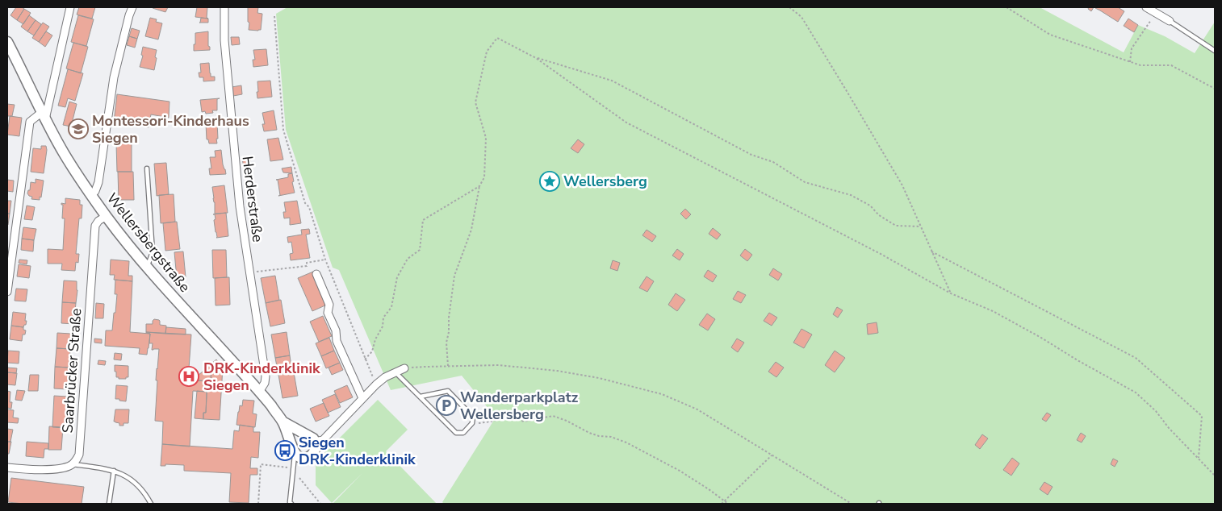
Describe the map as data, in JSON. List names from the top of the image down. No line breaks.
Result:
{"streets":{"street":["Herderstraße","Wellersbergstraße","Saarbrücker Straße"]},"crossings":[["Herderstraße","Wellersbergstraße"],["Wellersbergstraße","Saarbrücker Straße"]],"places":{"school or university":["Montessori-Kinderhaus Siegen"],"place":["Wellersberg"],"hospital":["DRK-Kinderklinik Siegen"],"parking":["Wanderparkplatz Wellersberg"],"bus stop":["Siegen DRK-Kinderklinik"]}}
